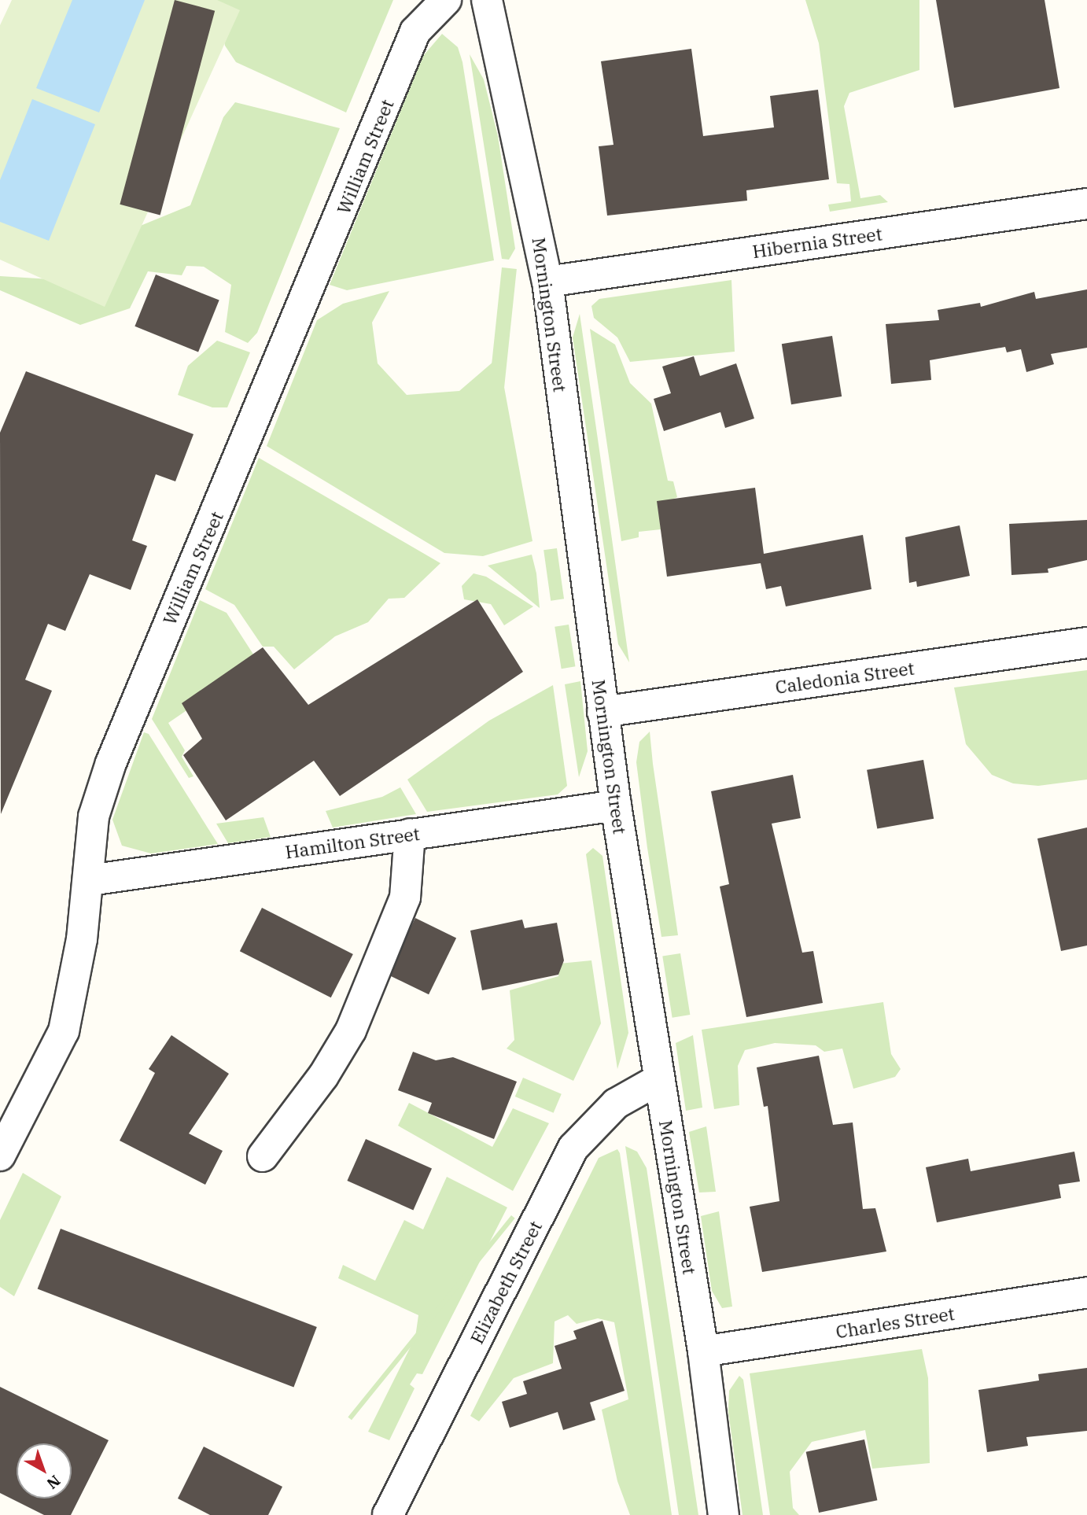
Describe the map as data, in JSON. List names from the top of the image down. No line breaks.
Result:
{"streets":{"street":["William Street","Hibernia Street","Mornington Street","Caledonia Street","Hamilton Street","Elizabeth Street","Charles Street"]},"crossings":[["William Street","Hamilton Street"],["Hibernia Street","Mornington Street"],["Mornington Street","Caledonia Street"],["Mornington Street","Hamilton Street"],["Mornington Street","Elizabeth Street"],["Mornington Street","Charles Street"]],"north":"bottom right"}
